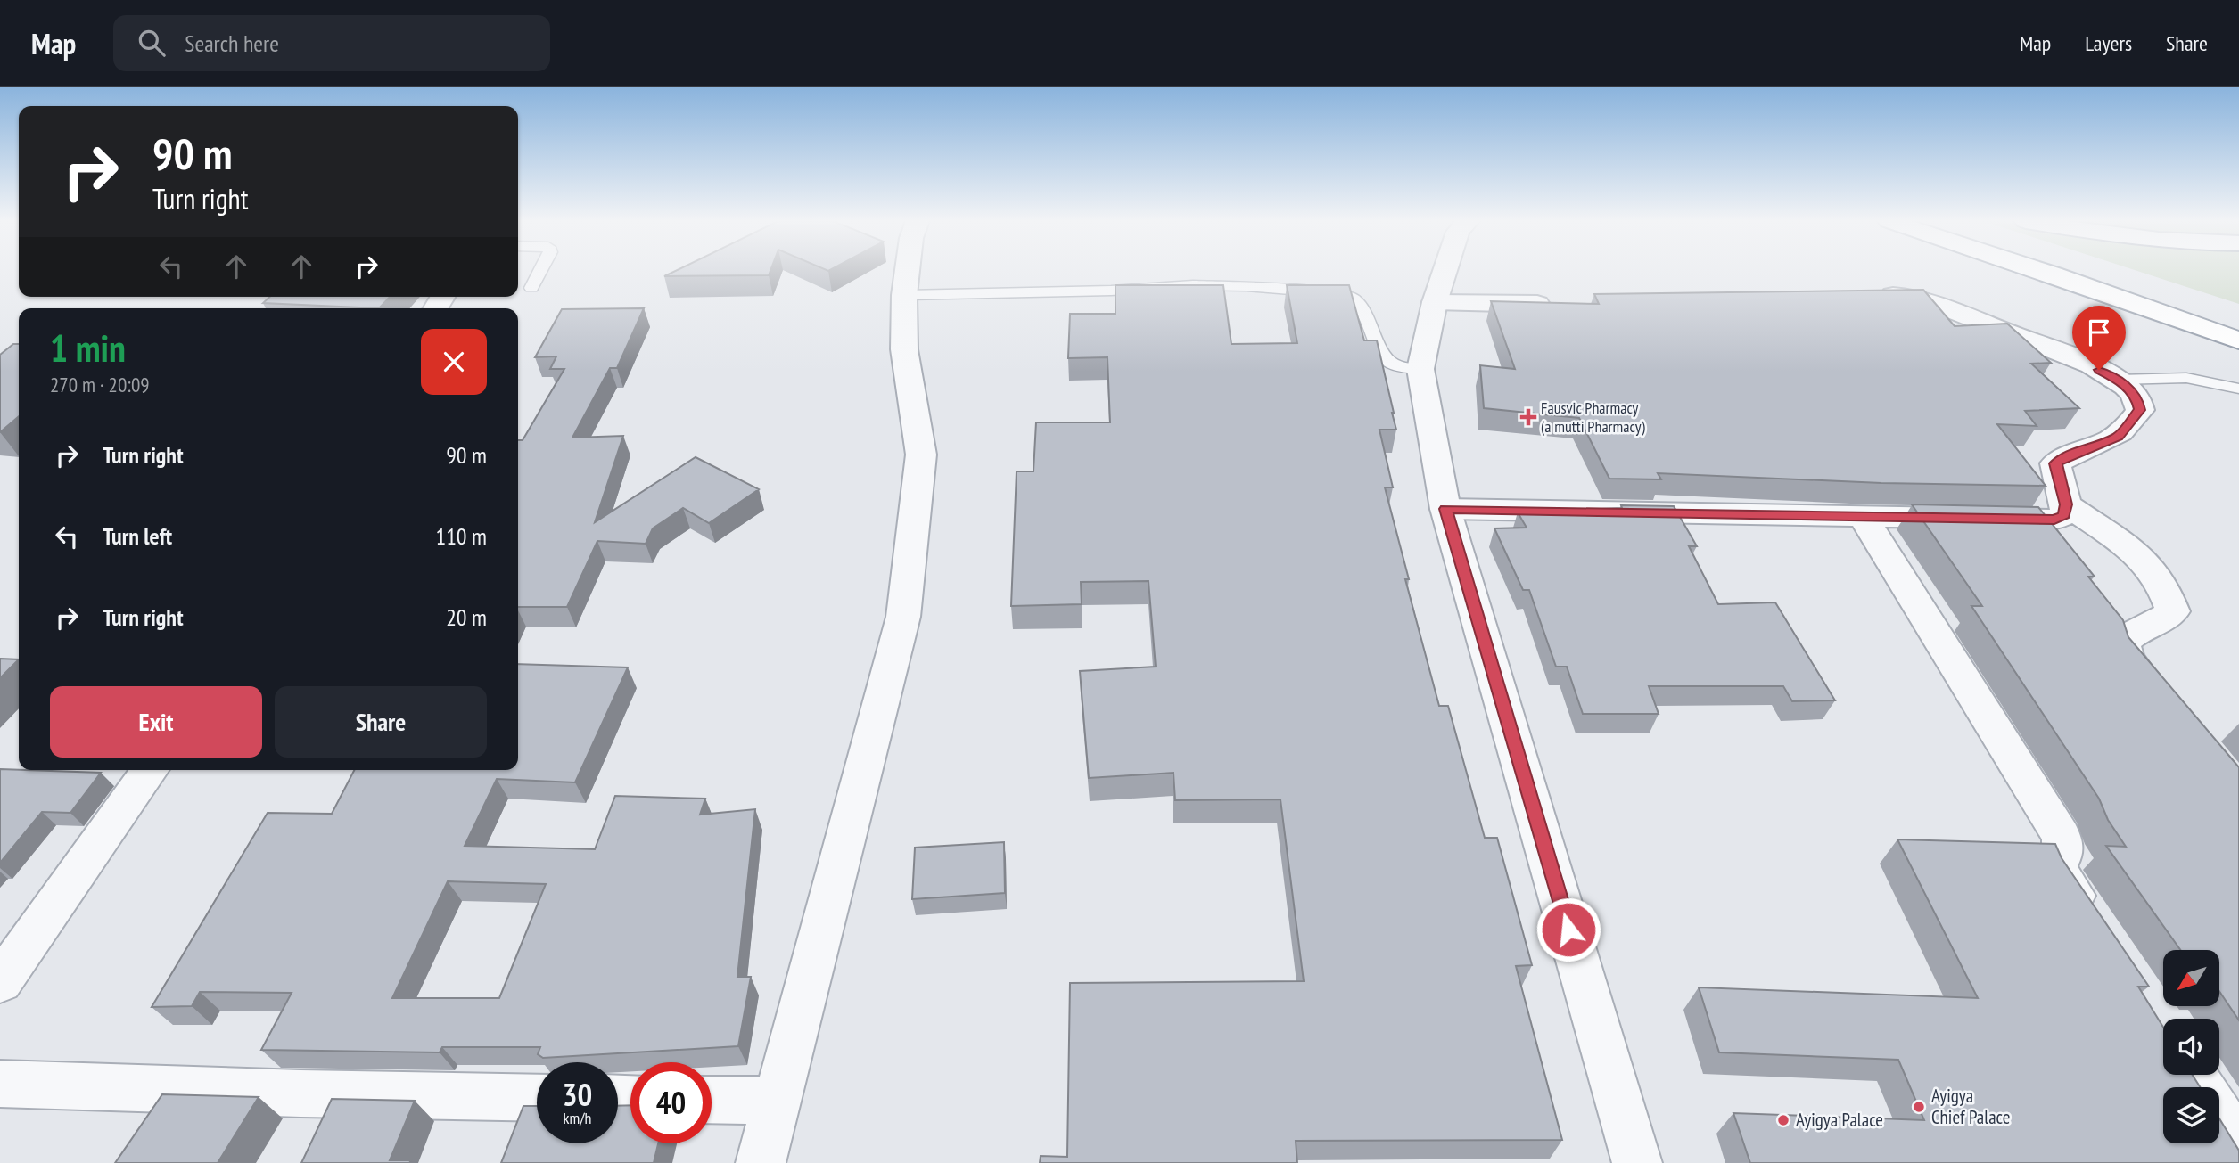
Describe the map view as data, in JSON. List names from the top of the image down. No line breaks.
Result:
{"places":{"health":["Fausvic Pharmacy (a mutti Pharmacy)"],"other":["Ayigya Chief Palace","Ayigya Palace"]},"north":"bottom left","page":{"header":"Map","search":"Search here","nav":["Map","Layers","Share"],"turn":["90 m","Turn right"],"heading":["1 min","270 m · 20:09"],"list":[{"name":"Turn right","value":"90 m"},{"name":"Turn left","value":"110 m"},{"name":"Turn right","value":"20 m"}],"buttons":["Exit","Share"],"speed":"30 km/h","limit":"40"}}
